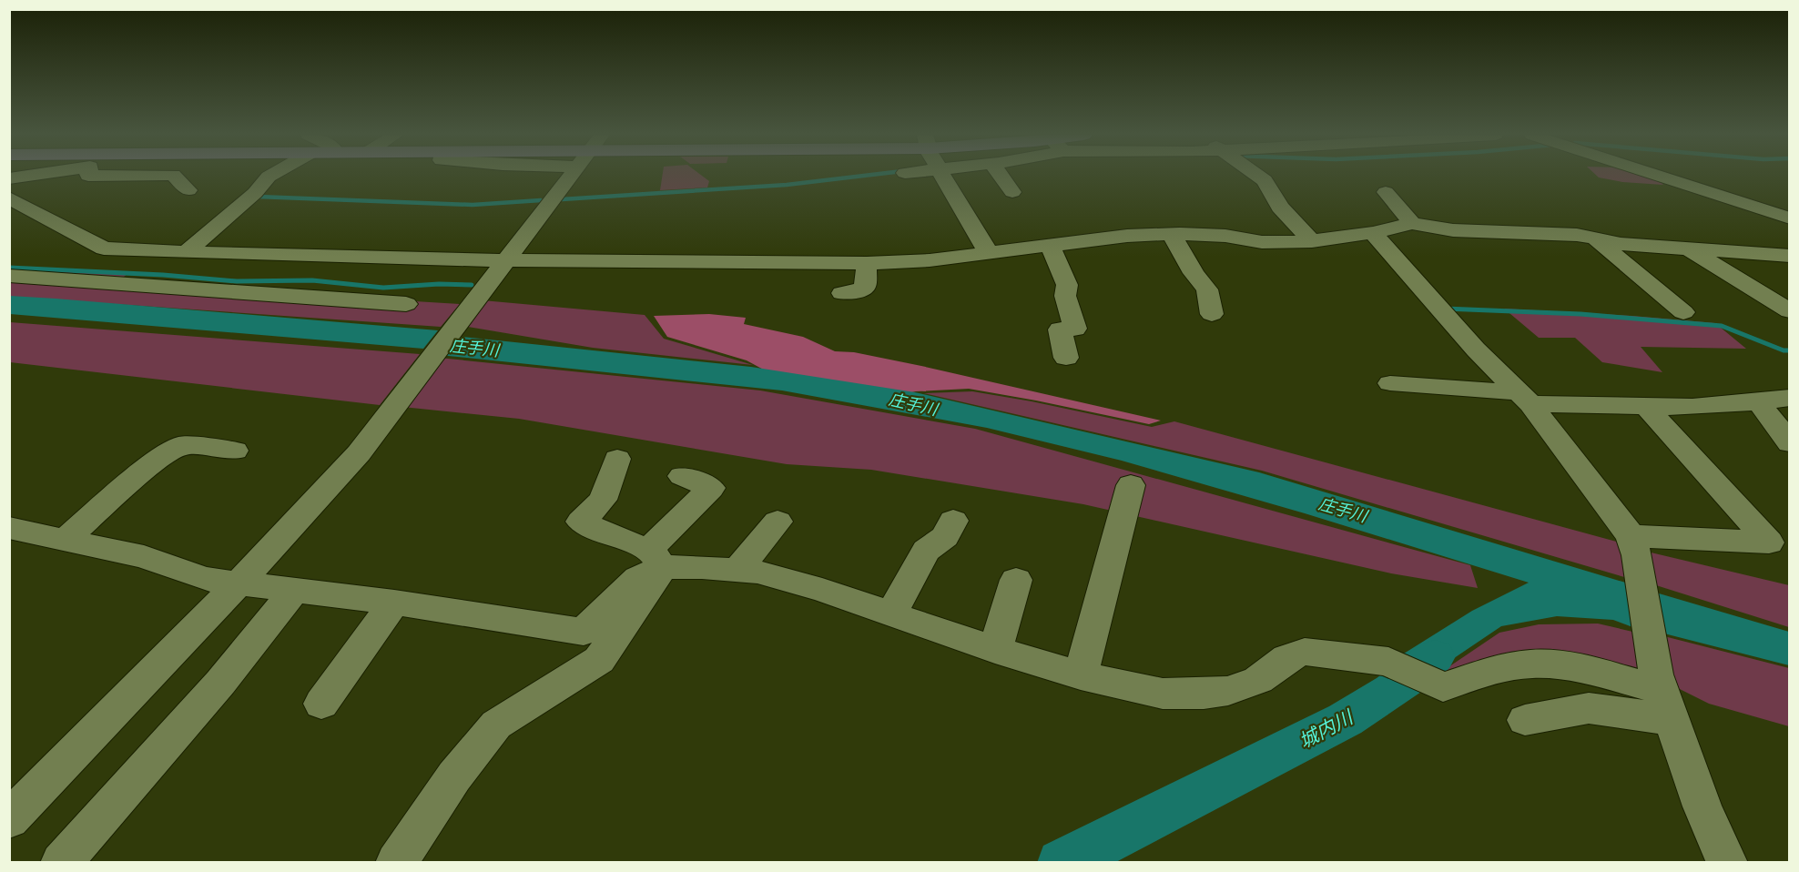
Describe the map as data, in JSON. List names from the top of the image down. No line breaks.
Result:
{"water":["庄手川","城内川"]}
